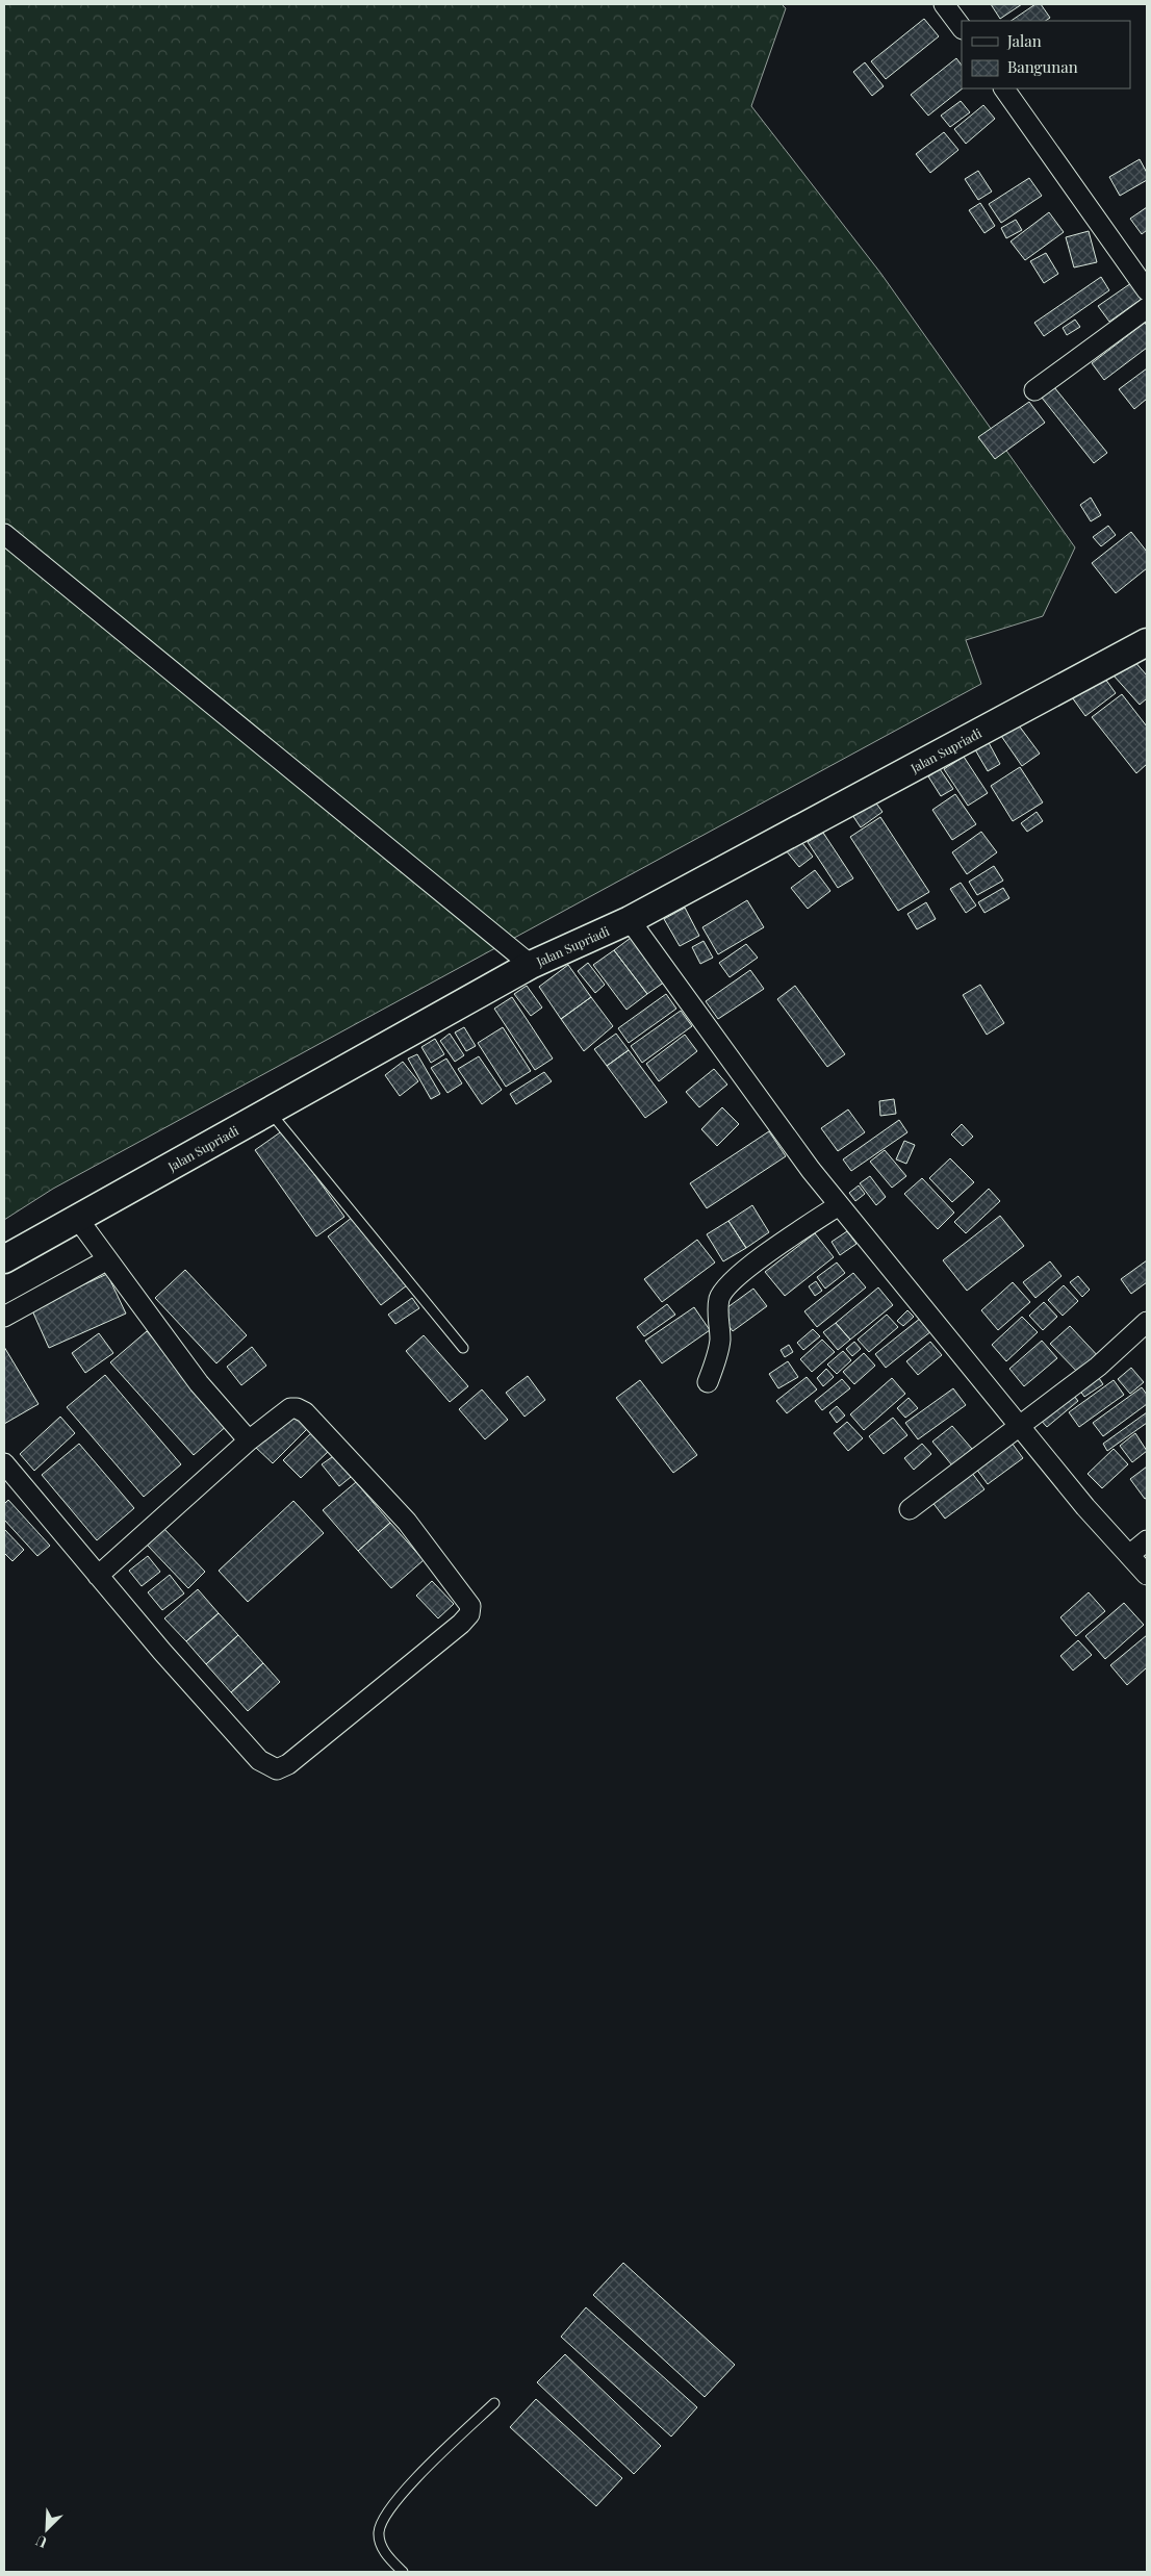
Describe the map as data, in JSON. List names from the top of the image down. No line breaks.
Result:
{"streets":{"main road":["Jalan Supriadi"]},"legend":["Jalan","Bangunan"],"north":"bottom left"}
